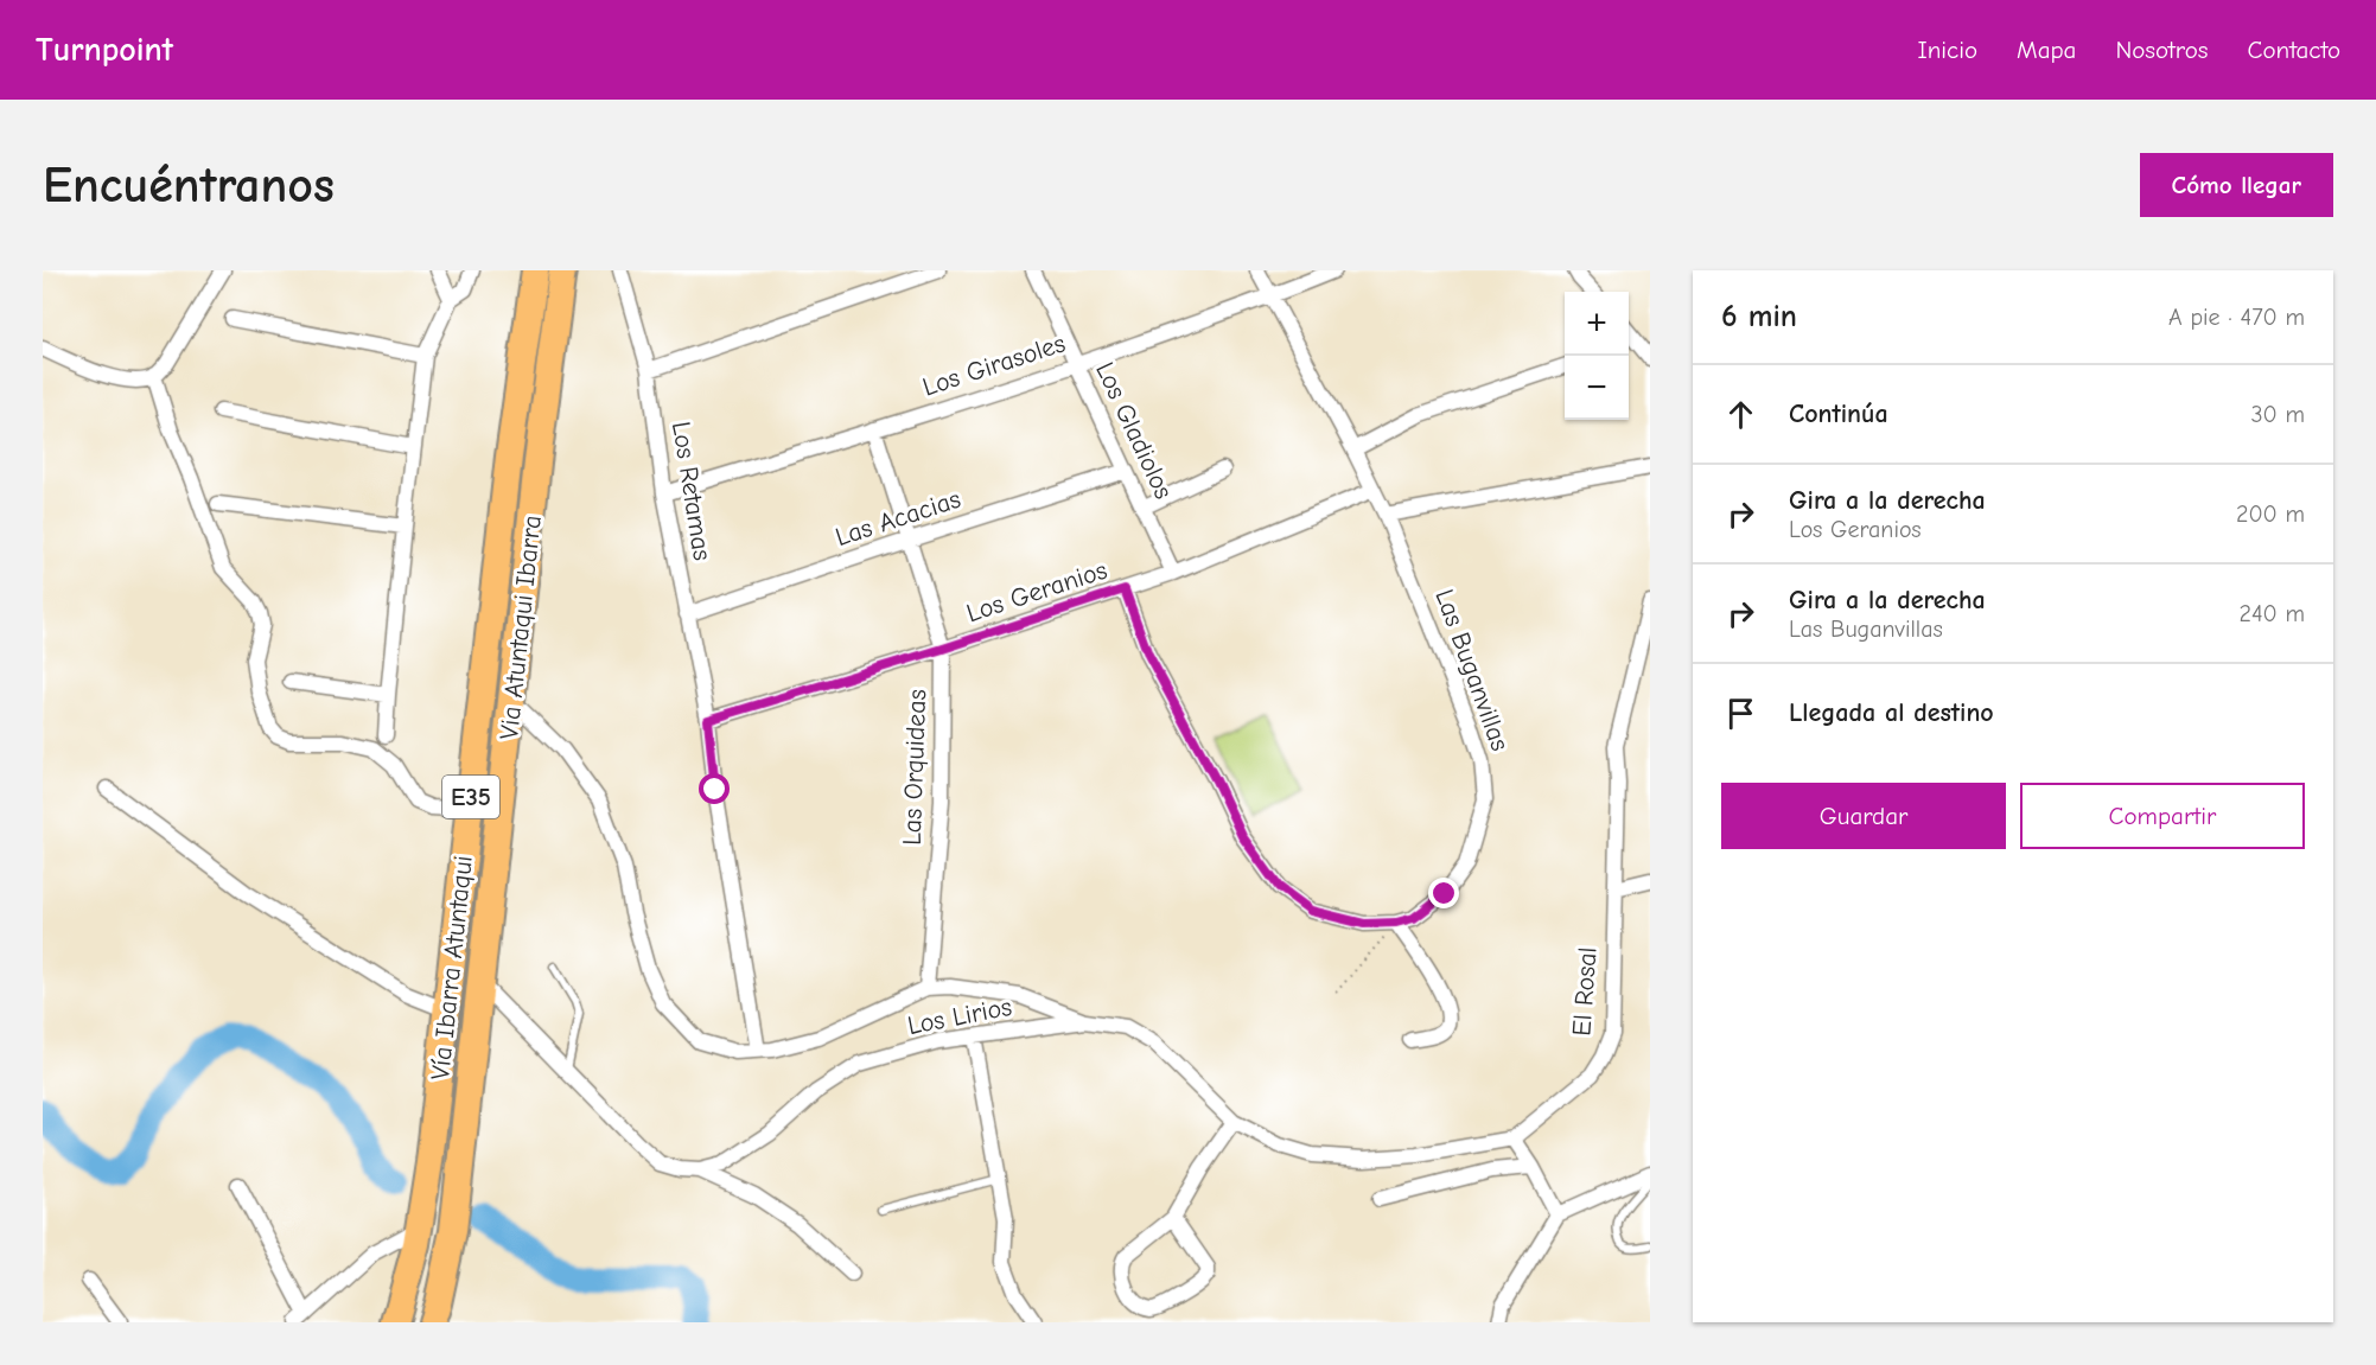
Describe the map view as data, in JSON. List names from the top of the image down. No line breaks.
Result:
{"streets":{"highway":["Via Atuntaqui Ibarra","E35","Vía Ibarra Atuntaqui"],"street":["Los Girasoles","Los Gladiolos","Los Retamas","Las Acacias","Los Geranios","Las Buganvillas","Las Orquideas","El Rosal","Los Lirios"]},"crossings":[["Los Girasoles","Los Gladiolos"],["Los Girasoles","Los Retamas"],["Los Girasoles","Las Buganvillas"],["Los Girasoles","Las Orquideas"],["Los Gladiolos","Las Acacias"],["Los Gladiolos","Los Geranios"],["Los Retamas","Las Acacias"],["Los Retamas","Los Geranios"],["Las Acacias","Las Orquideas"],["Los Geranios","Las Buganvillas"],["Los Geranios","Las Orquideas"],["El Rosal","Los Lirios"]],"page":{"header":"Turnpoint","nav":["Inicio","Mapa","Nosotros","Contacto"],"buttons":["Cómo llegar",["Guardar","Compartir"]],"title":"Encuéntranos","heading":["6 min","A pie · 470 m"],"map_buttons":["+","−"],"list":[["Continúa","30 m"],["Gira a la derecha","Los Geranios","200 m"],["Gira a la derecha","Las Buganvillas","240 m"],"Llegada al destino"]}}
